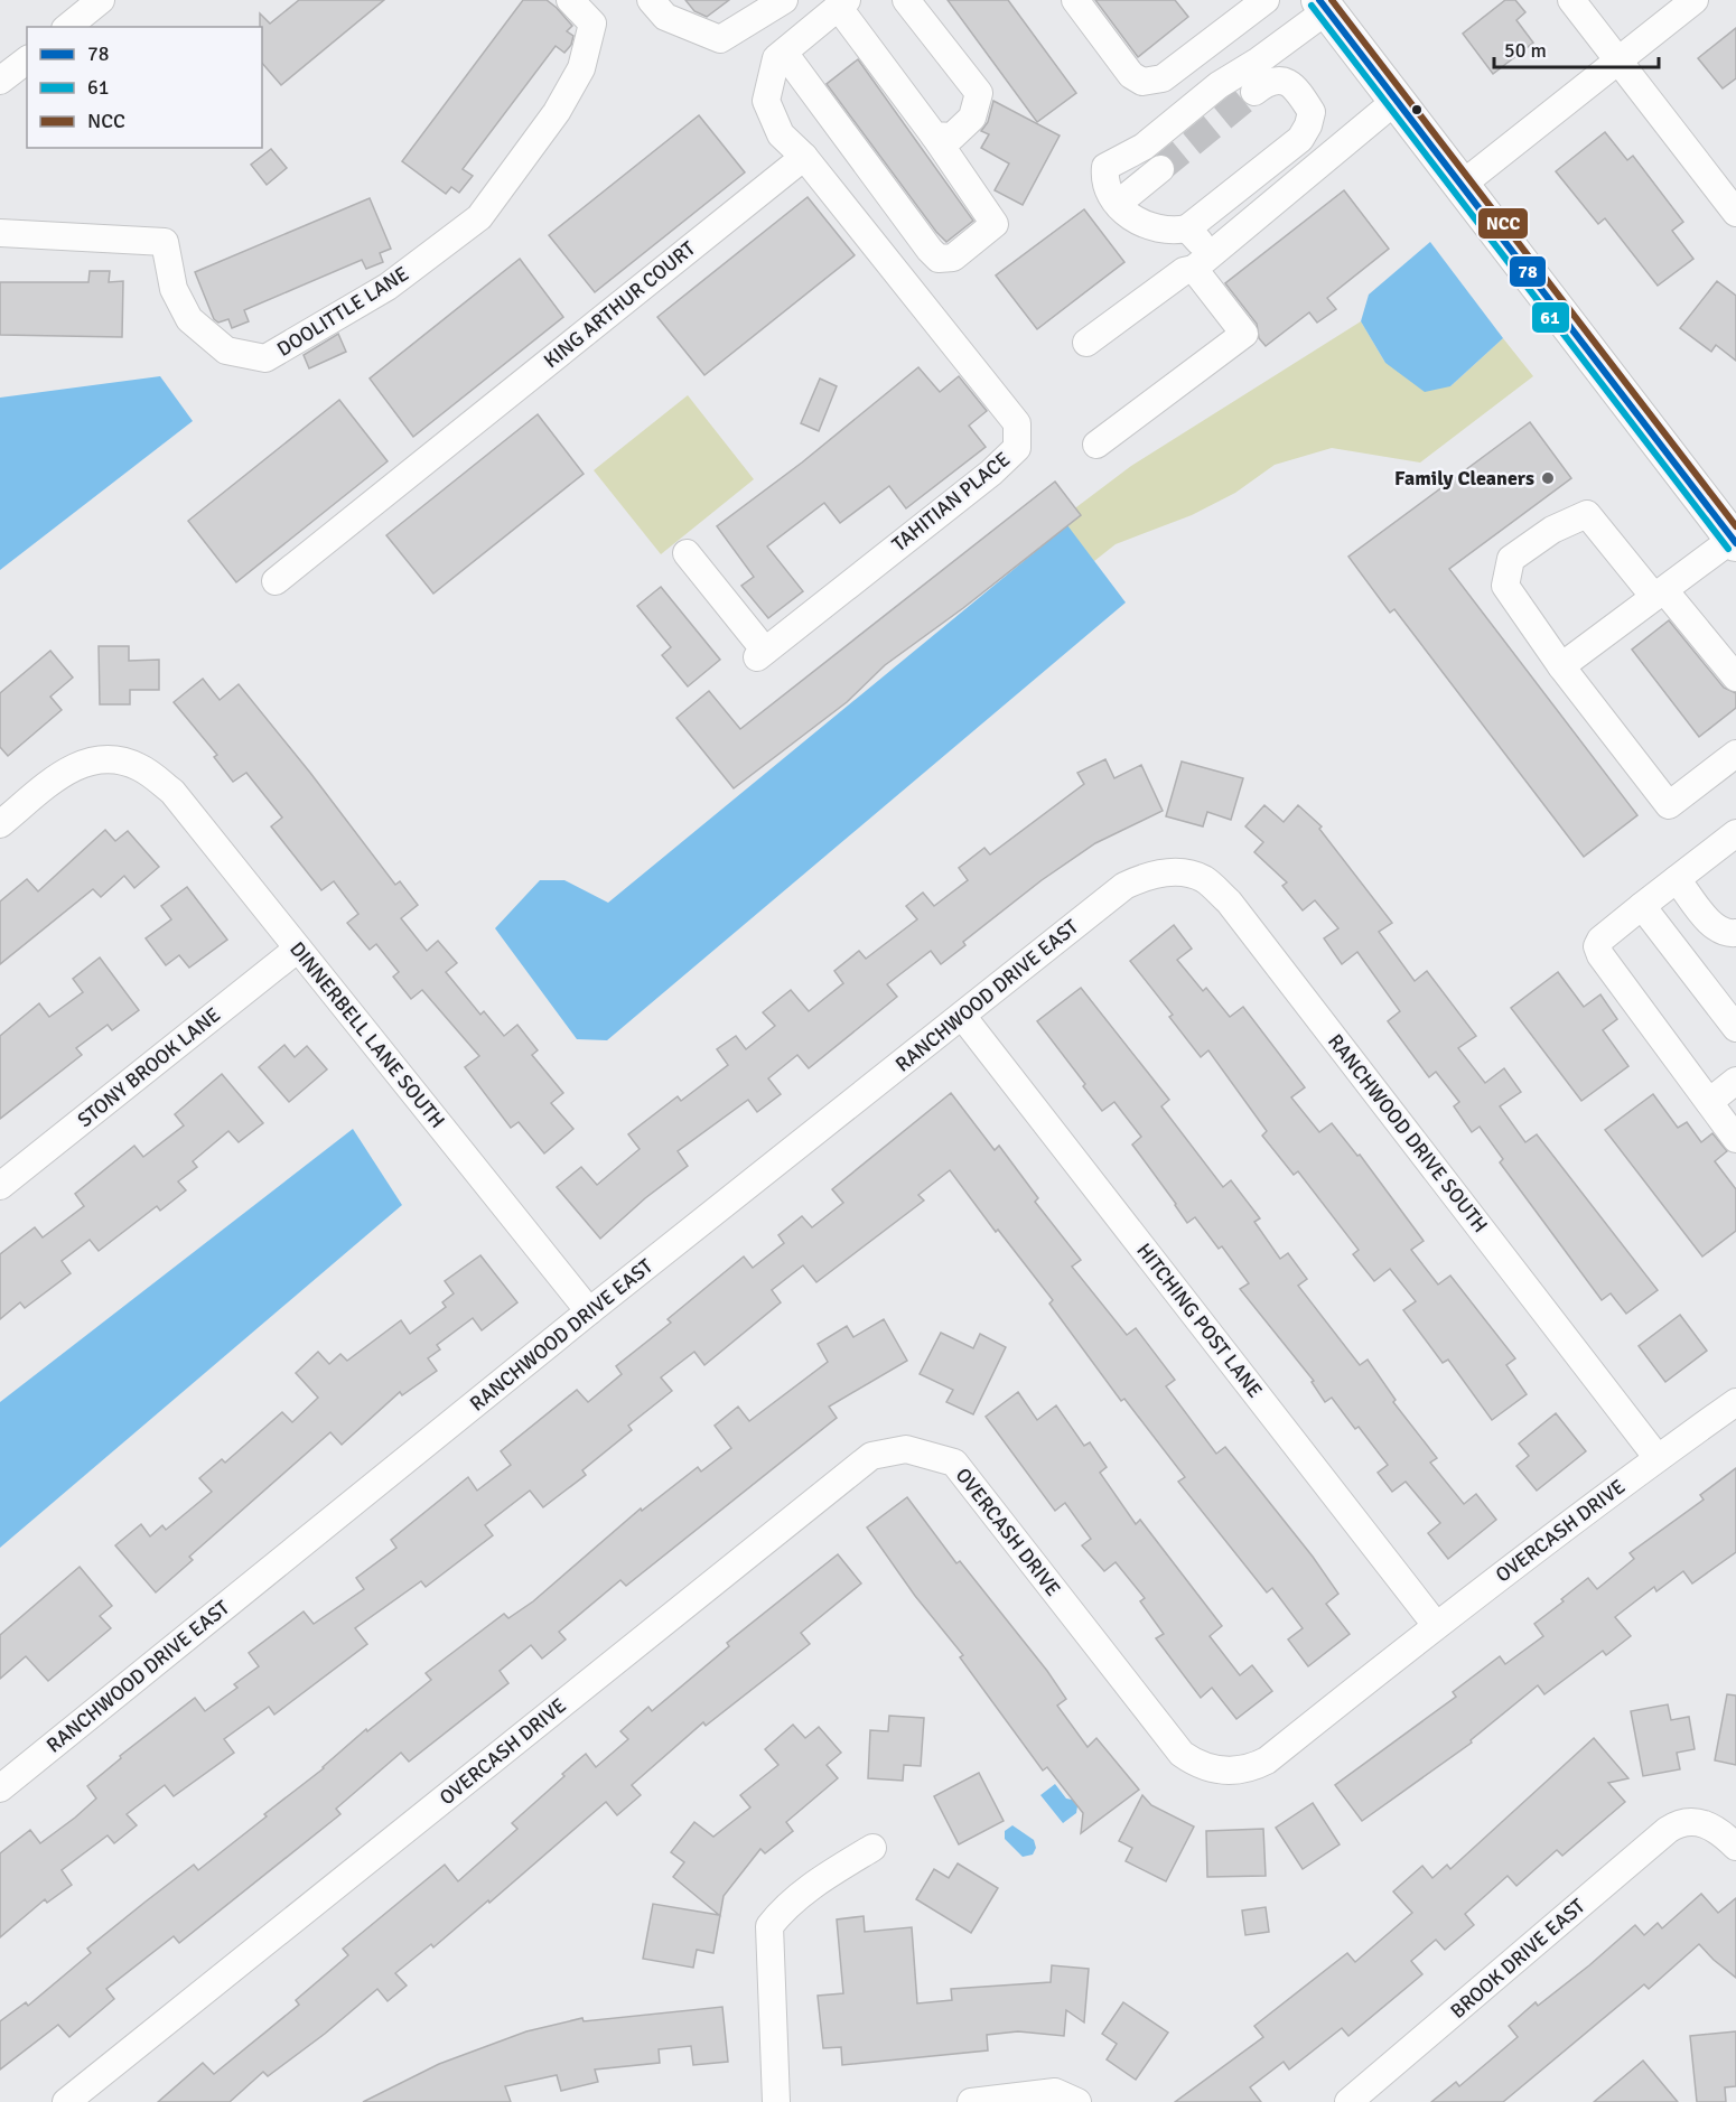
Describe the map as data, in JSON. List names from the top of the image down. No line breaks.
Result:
{"streets":{"street":["KING ARTHUR COURT","DOOLITTLE LANE","TAHITIAN PLACE","RANCHWOOD DRIVE EAST","DINNERBELL LANE SOUTH","STONY BROOK LANE","RANCHWOOD DRIVE SOUTH","HITCHING POST LANE","OVERCASH DRIVE","BROOK DRIVE EAST"]},"crossings":[["KING ARTHUR COURT","TAHITIAN PLACE"],["RANCHWOOD DRIVE EAST","DINNERBELL LANE SOUTH"],["RANCHWOOD DRIVE EAST","RANCHWOOD DRIVE SOUTH"],["RANCHWOOD DRIVE EAST","HITCHING POST LANE"],["DINNERBELL LANE SOUTH","STONY BROOK LANE"],["RANCHWOOD DRIVE SOUTH","OVERCASH DRIVE"],["HITCHING POST LANE","OVERCASH DRIVE"]],"places":["Family Cleaners"],"lines":["transit line 78","transit line NCC","transit line 61"],"legend":["78","61","NCC"],"scale_bar":"50 m"}
